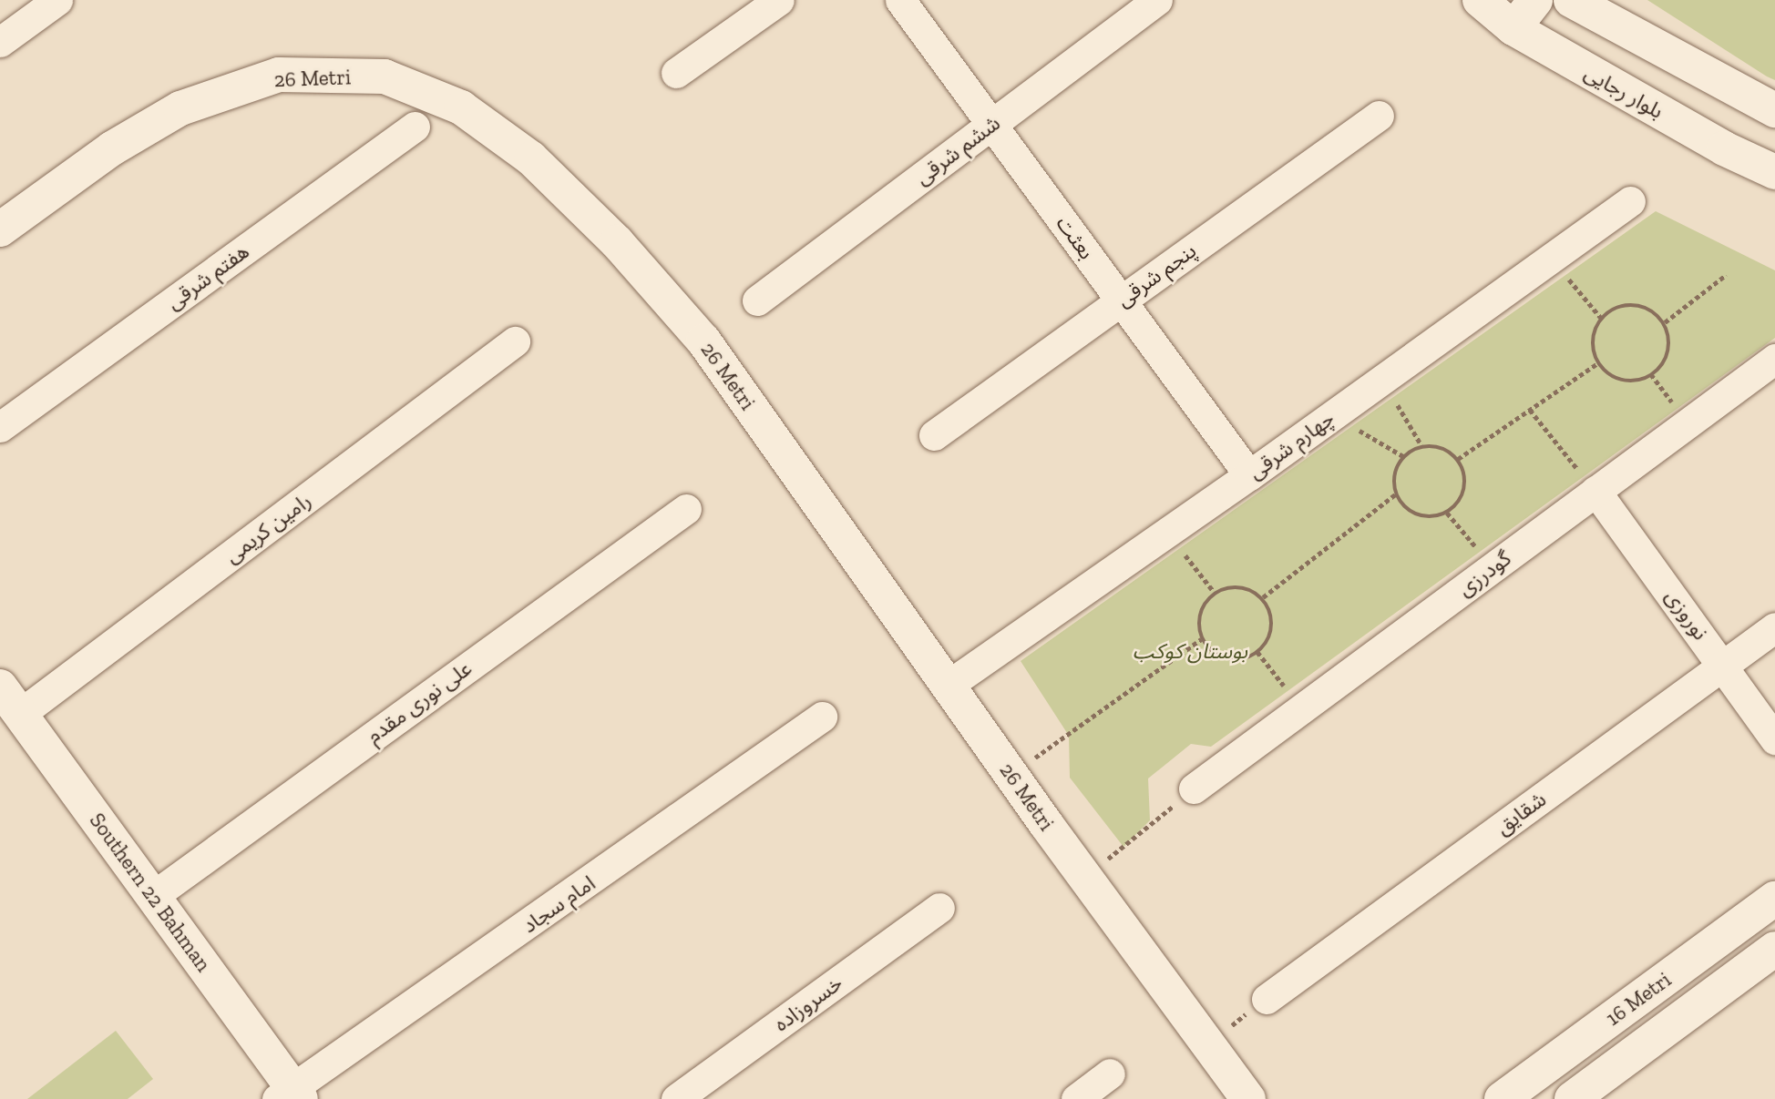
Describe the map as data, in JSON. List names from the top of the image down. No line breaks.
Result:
{"streets":{"street":["26 Metri","بلوار رجایی","ششم شرقی","بعثت","پنجم شرقی","هفتم شرقی","چهارم شرقی","رامین کریمی","گودرزی","نوروزی","علی نوری مقدم","شقایق","Southern 22 Bahman","امام سجاد","16 Metri","خسروزاده"]},"crossings":[["26 Metri","چهارم شرقی"],["ششم شرقی","بعثت"],["بعثت","پنجم شرقی"],["بعثت","چهارم شرقی"],["رامین کریمی","Southern 22 Bahman"],["گودرزی","نوروزی"],["نوروزی","شقایق"],["علی نوری مقدم","Southern 22 Bahman"],["Southern 22 Bahman","امام سجاد"]],"parks":["بوستان کوکب"]}
